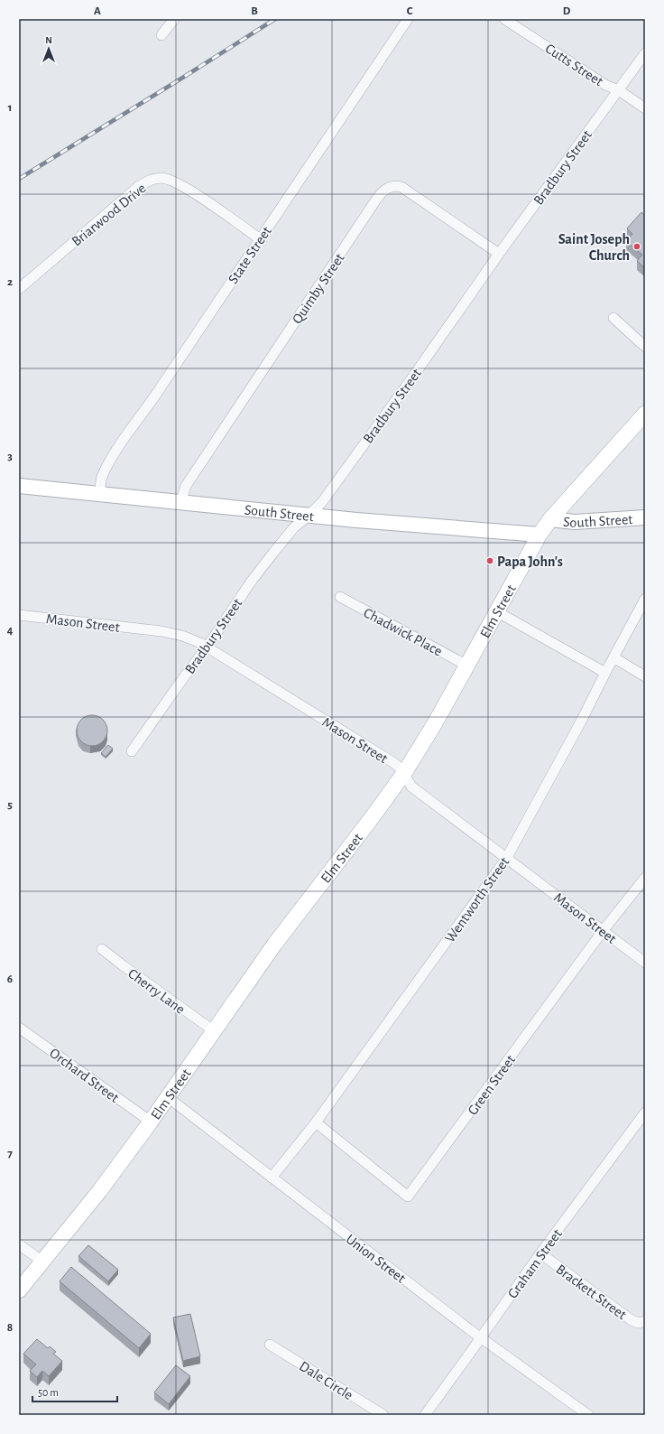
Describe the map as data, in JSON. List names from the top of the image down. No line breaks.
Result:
{"streets":{"main road":["Elm Street"],"street":["Cutts Street","Bradbury Street","Briarwood Drive","State Street","Quimby Street","South Street","Mason Street","Chadwick Place","Wentworth Street","Cherry Lane","Orchard Street","Green Street","Union Street","Graham Street","Brackett Street","Dale Circle"]},"crossings":[["Cutts Street","Bradbury Street"],["Bradbury Street","Quimby Street"],["Bradbury Street","South Street"],["Bradbury Street","Mason Street"],["Briarwood Drive","State Street"],["State Street","South Street"],["Quimby Street","South Street"],["South Street","Elm Street"],["Elm Street","Mason Street"],["Elm Street","Chadwick Place"],["Elm Street","Cherry Lane"],["Elm Street","Orchard Street"],["Elm Street","Union Street"],["Mason Street","Wentworth Street"],["Mason Street","Green Street"],["Wentworth Street","Green Street"],["Wentworth Street","Union Street"],["Union Street","Graham Street"],["Graham Street","Brackett Street"]],"places":["Saint Joseph Church","Papa John's"],"scale_bar":"50 m","north":"top","grid":{"columns":["A","B","C","D"],"rows":["1","2","3","4","5","6","7","8"]}}
